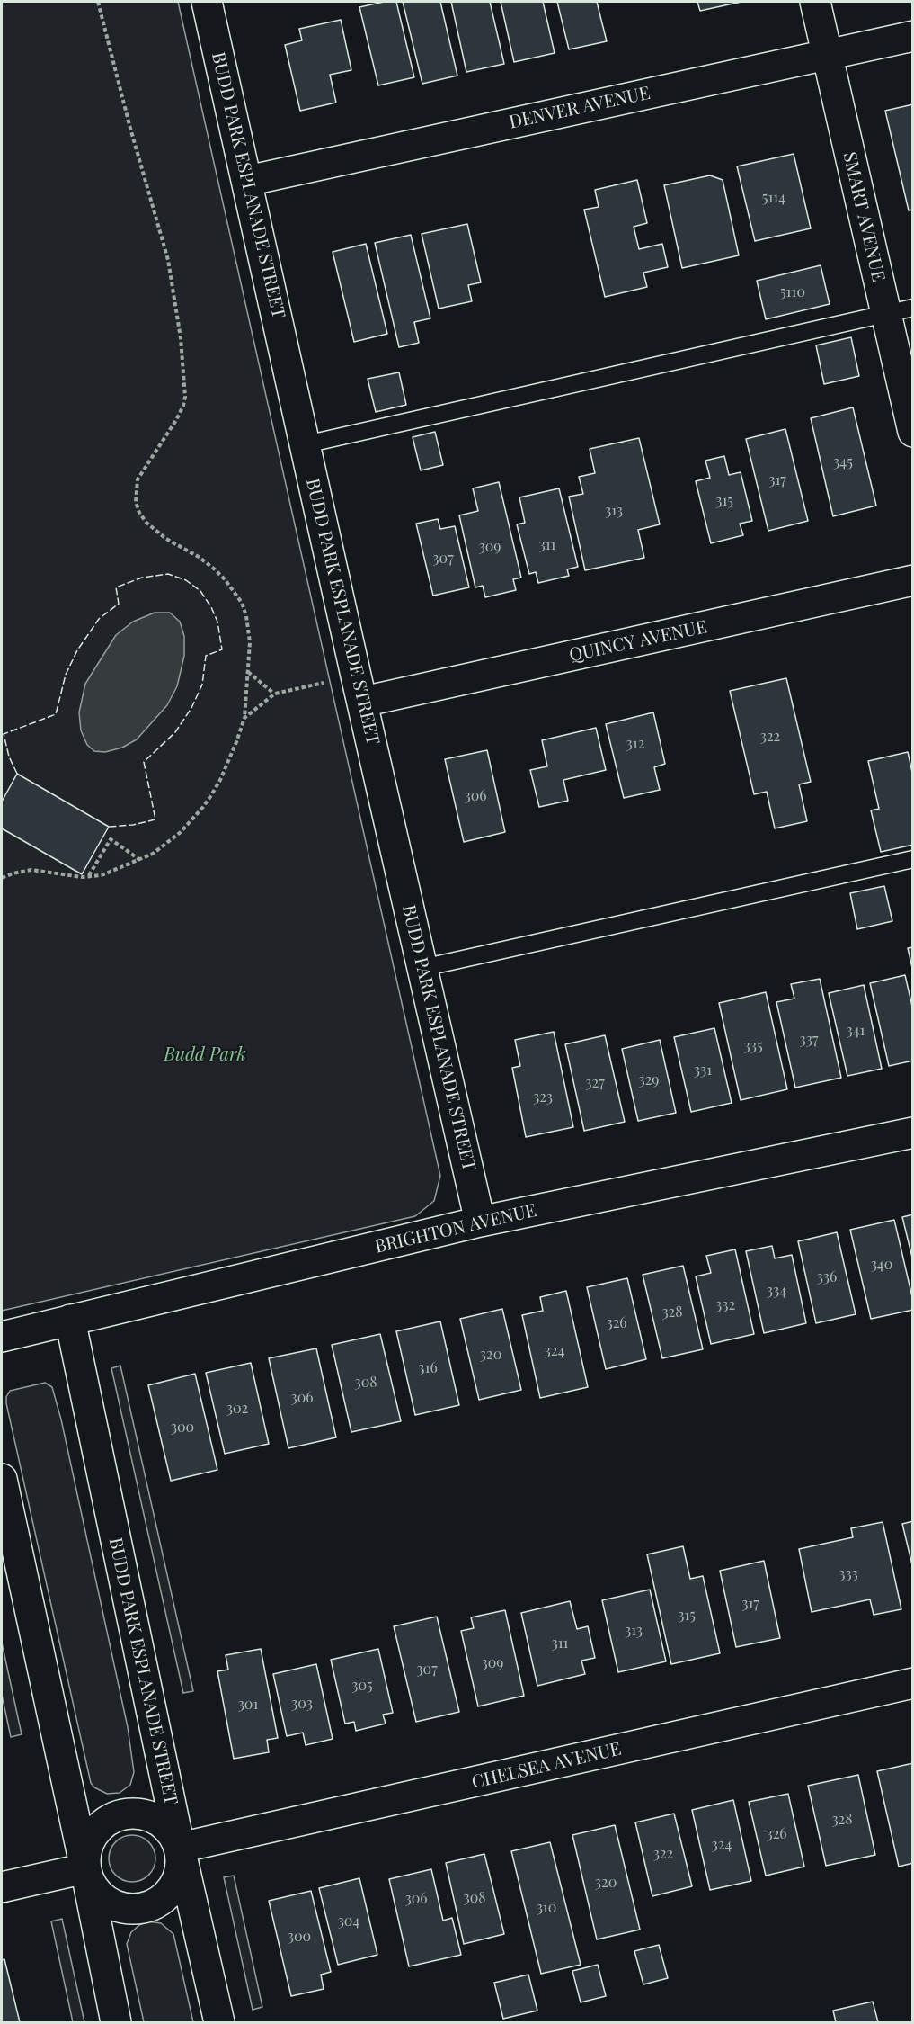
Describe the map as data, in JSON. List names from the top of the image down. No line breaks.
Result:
{"streets":{"street":["DENVER AVENUE","BUDD PARK ESPLANADE STREET","SMART AVENUE","QUINCY AVENUE","BRIGHTON AVENUE","CHELSEA AVENUE"]},"crossings":[["DENVER AVENUE","BUDD PARK ESPLANADE STREET"],["DENVER AVENUE","SMART AVENUE"],["BUDD PARK ESPLANADE STREET","QUINCY AVENUE"],["BUDD PARK ESPLANADE STREET","BRIGHTON AVENUE"],["BUDD PARK ESPLANADE STREET","CHELSEA AVENUE"]],"parks":["Budd Park"],"house_numbers":["5114","5110","345","317","315","313","311","309","307","322","312","306","341","337","335","331","329","327","323","340","336","334","332","328","326","324","320","316","308","306","302","300","333","317","315","313","311","309","307","305","303","301","328","326","324","322","320","308","306","310","304","300"]}
